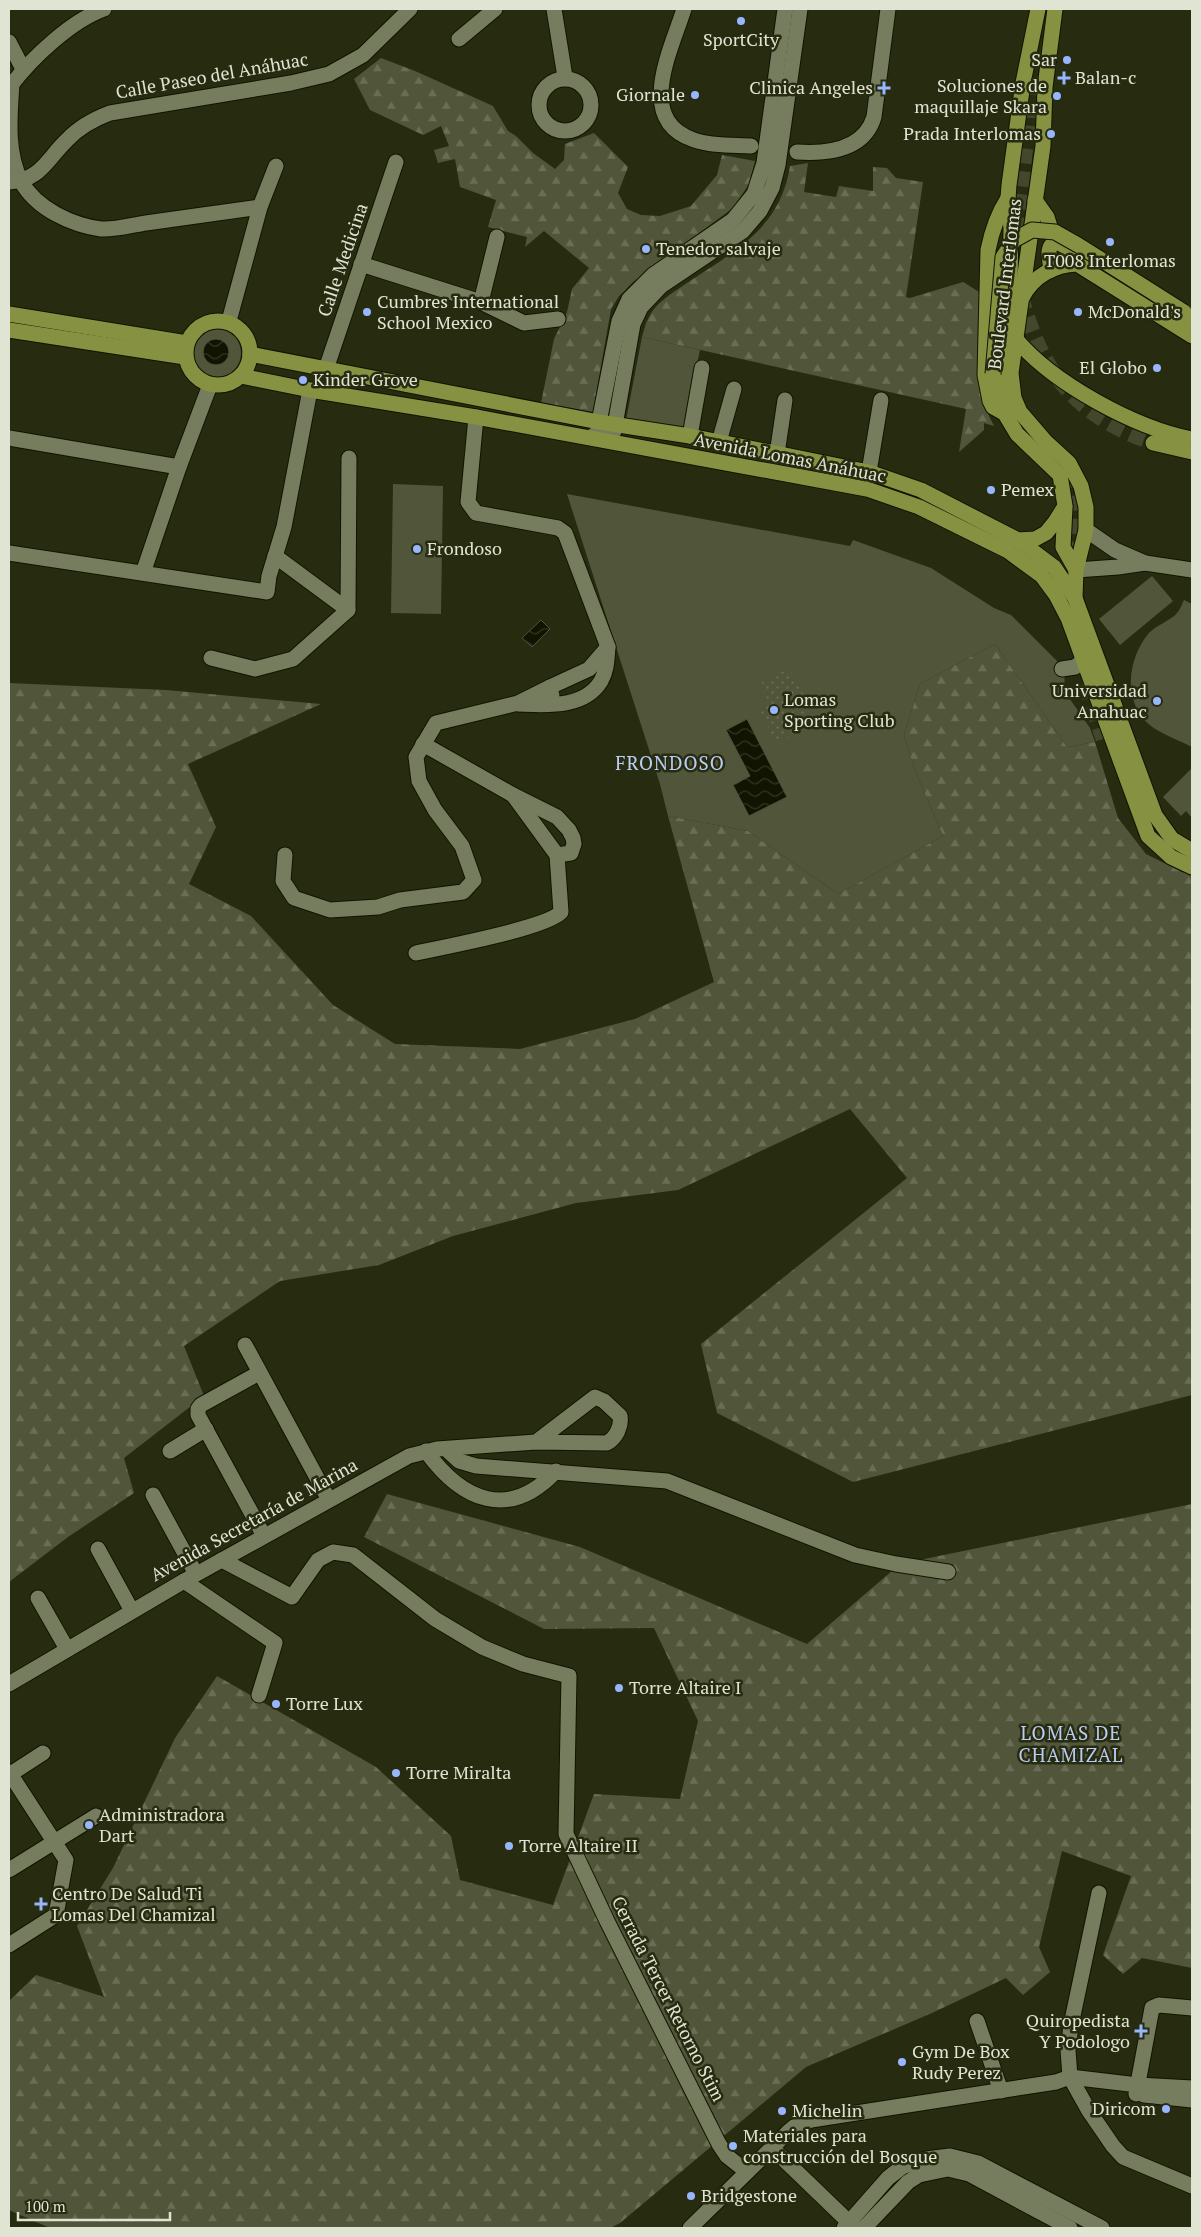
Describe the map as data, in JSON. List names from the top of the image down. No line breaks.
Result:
{"streets":{"main road":["Boulevard Interlomas","Avenida Lomas Anáhuac"],"street":["Calle Paseo del Anáhuac","Calle Medicina","Avenida Secretaría de Marina","Cerrada Tercer Retorno Stim"]},"crossings":[["Calle Medicina","Avenida Lomas Anáhuac"],["Boulevard Interlomas","Avenida Lomas Anáhuac"],["Avenida Secretaría de Marina","Cerrada Tercer Retorno Stim"]],"districts":["FRONDOSO","LOMAS DE CHAMIZAL"],"places":{"other":["SportCity","Sar","Giornale","Soluciones de maquillaje Skara","Prada Interlomas","T008 Interlomas","Tenedor salvaje","Cumbres International School Mexico","McDonald's","El Globo","Kinder Grove","Pemex","Frondoso","Universidad Anahuac","Lomas Sporting Club","Torre Altaire I","Torre Lux","Torre Miralta","Administradora Dart","Torre Altaire II","Gym De Box Rudy Perez","Diricom","Michelin","Materiales para construcción del Bosque","Bridgestone"],"health":["Balan-c","Clinica Angeles","Centro De Salud Ti Lomas Del Chamizal","Quiropedista Y Podologo"]},"scale_bar":"100 m"}
